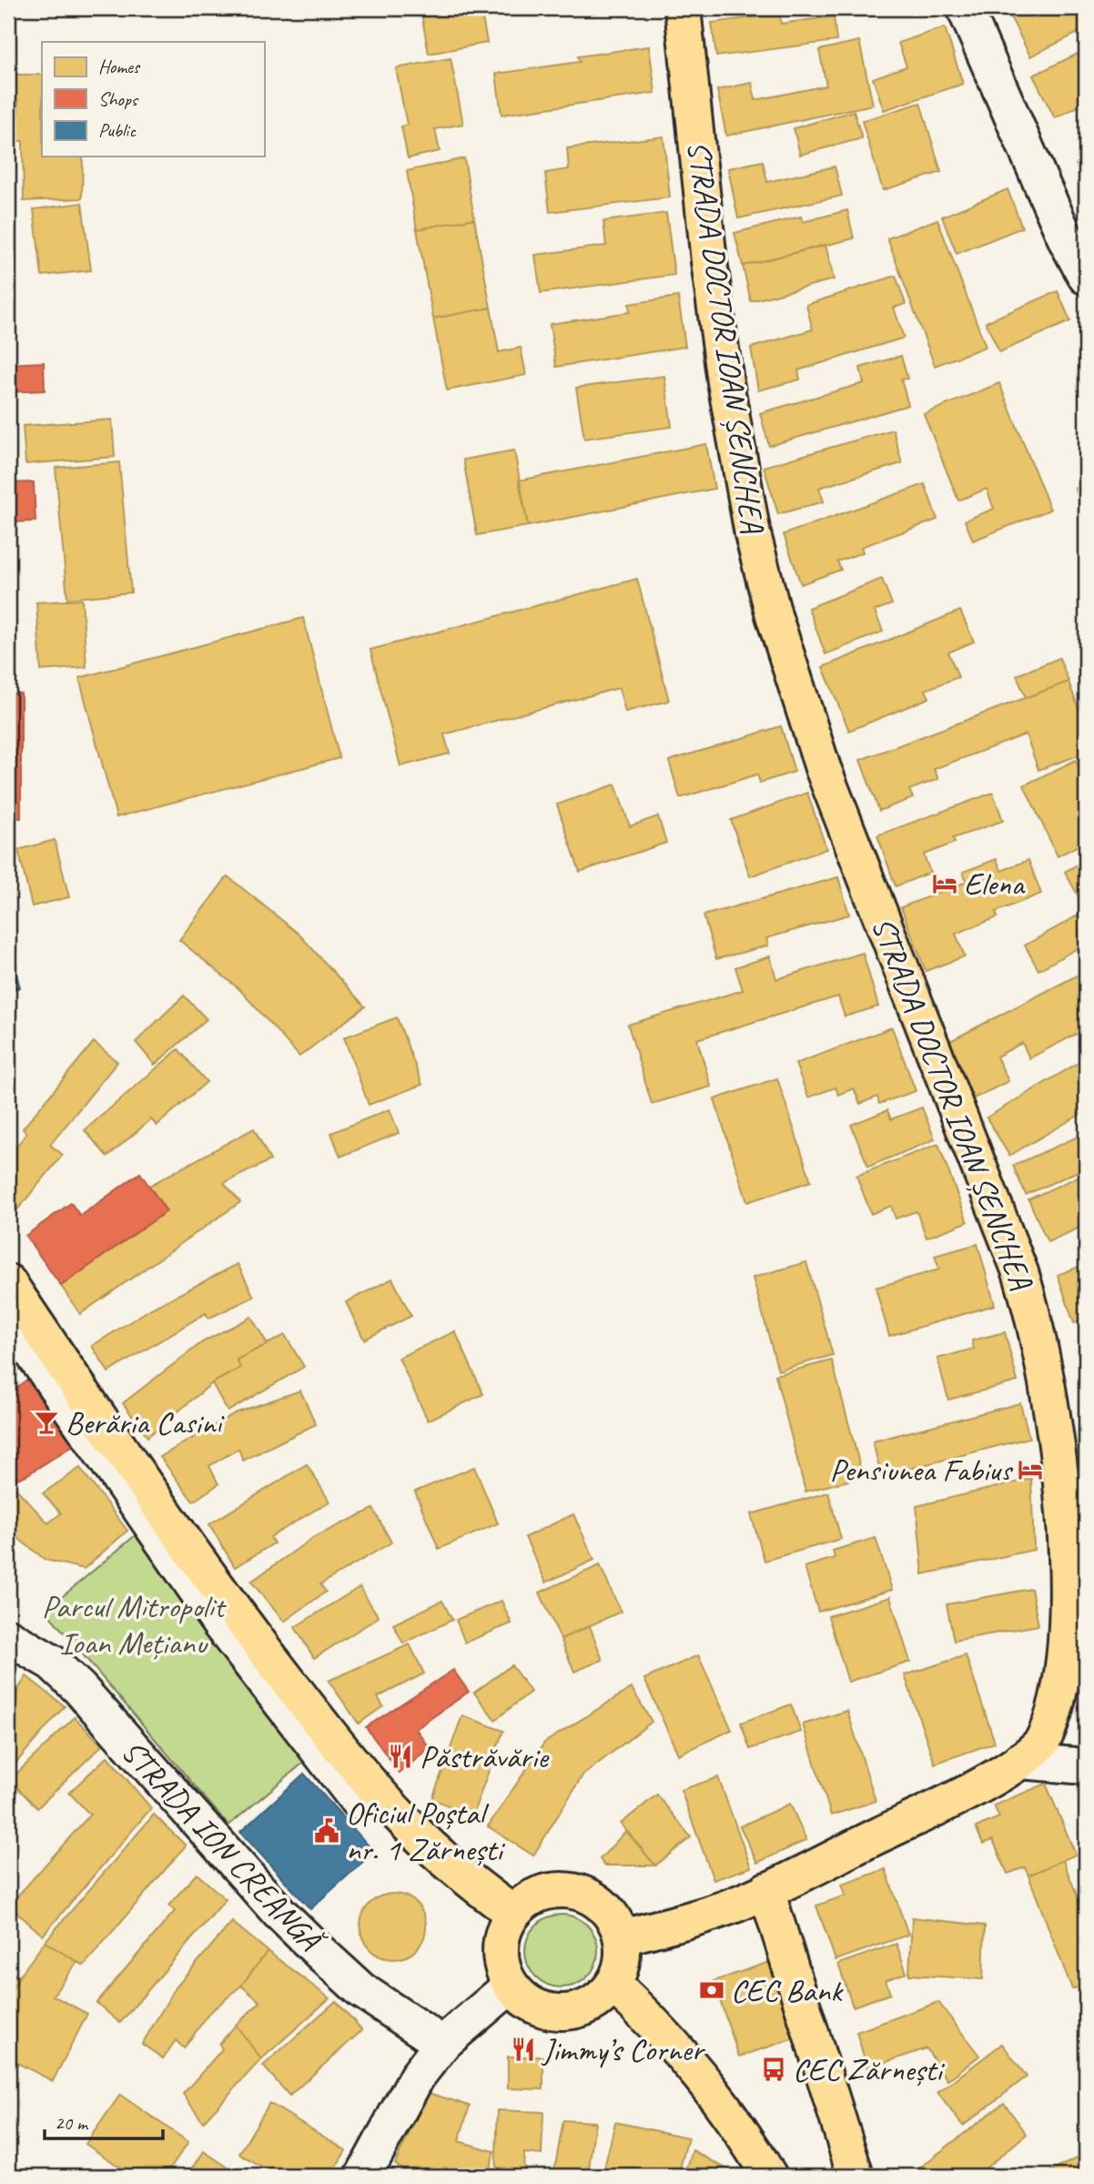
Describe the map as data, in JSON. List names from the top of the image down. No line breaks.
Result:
{"streets":{"main road":["STRADA DOCTOR IOAN ȘENCHEA"],"street":["STRADA ION CREANGĂ"]},"parks":["Parcul Mitropolit Ioan Mețianu"],"places":{"hotel":["Elena","Pensiunea Fabius"],"bar":["Berăria Casini"],"restaurant":["Păstrăvărie","Jimmy’s Corner"],"public building":["Oficiul Poștal nr. 1 Zărnești"],"bank":["CEC Bank"],"bus stop":["CEC Zărnești"]},"legend":["Homes","Shops","Public"],"scale_bar":"20 m"}
